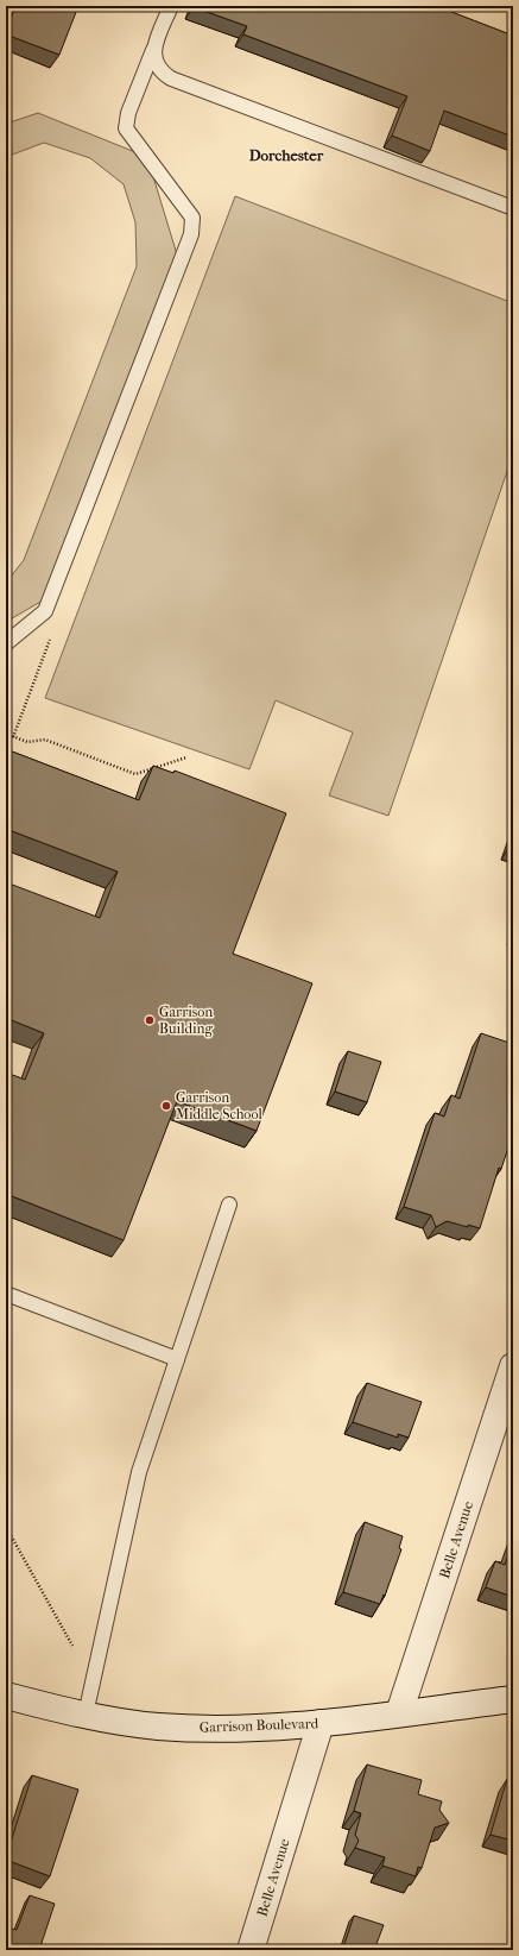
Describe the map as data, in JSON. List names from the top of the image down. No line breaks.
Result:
{"streets":{"street":["Belle Avenue","Garrison Boulevard"]},"crossings":[["Belle Avenue","Garrison Boulevard"]],"districts":["Dorchester"],"places":["Garrison Building","Garrison Middle School"]}
